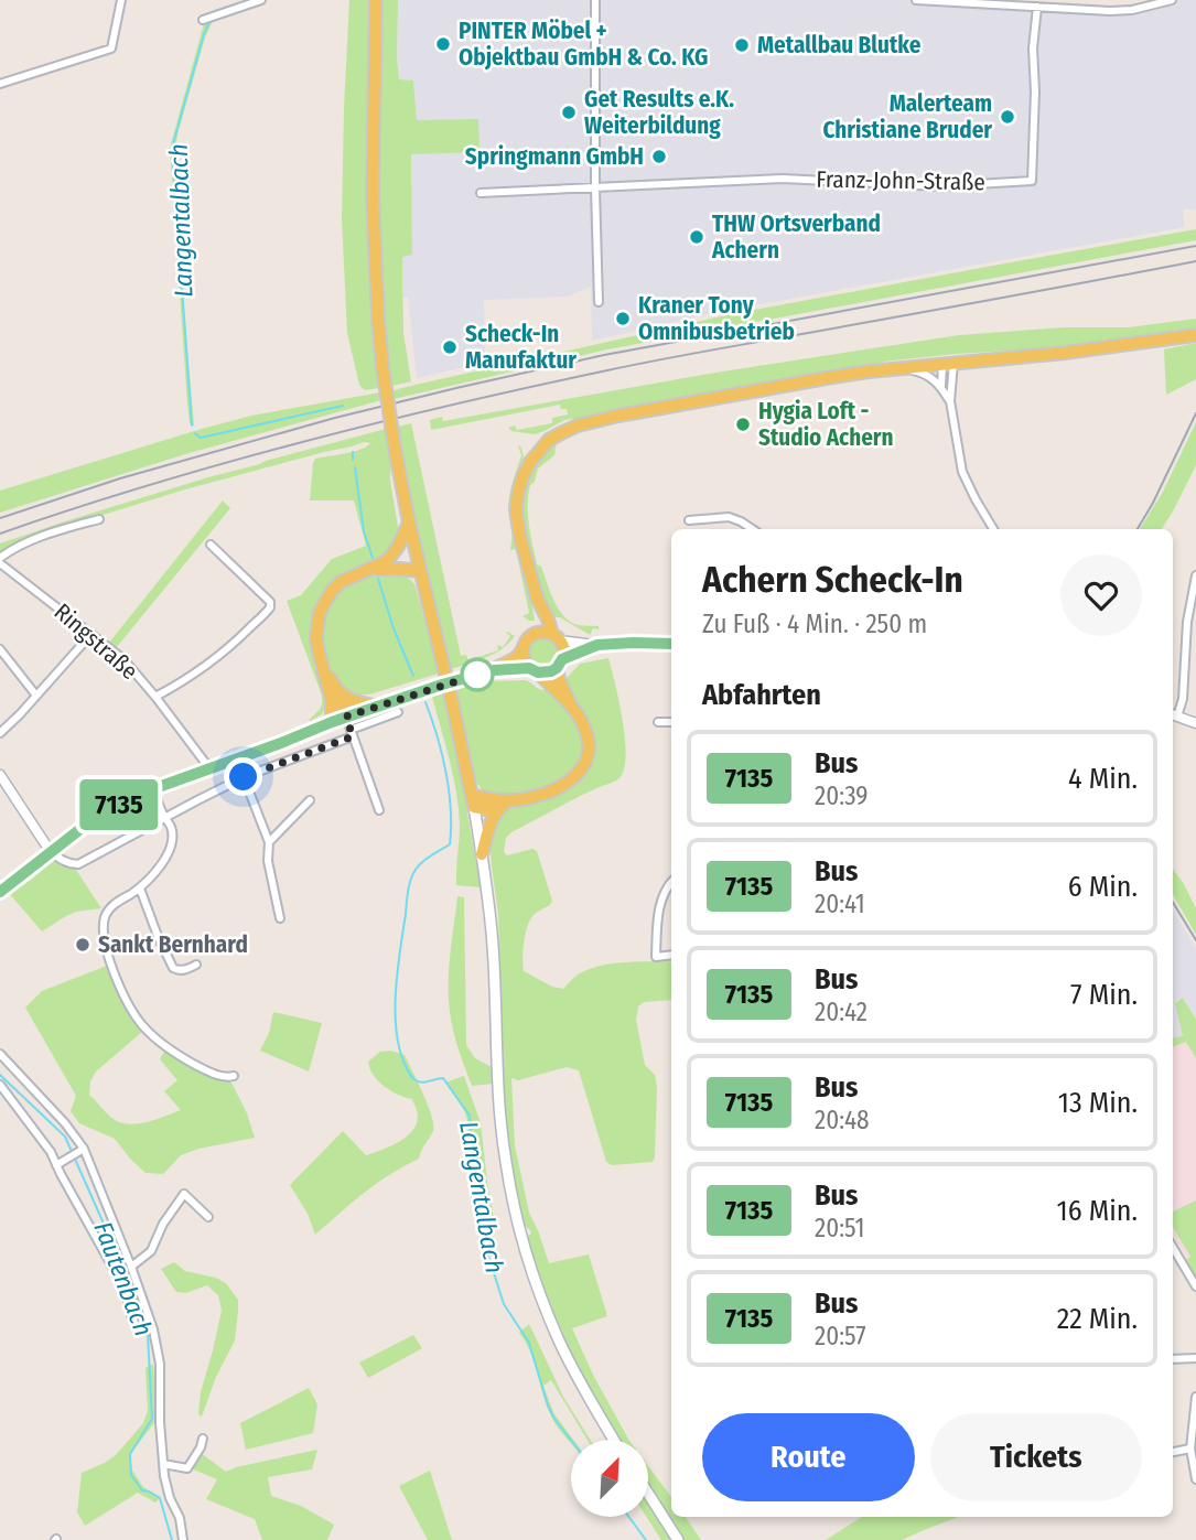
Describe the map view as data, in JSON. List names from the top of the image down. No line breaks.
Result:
{"streets":{"street":["Franz-John-Straße","Ringstraße"]},"water":["Langentalbach","Fautenbach"],"places":["PINTER Möbel + Objektbau GmbH & Co. KG","Metallbau Blutke","Get Results e.K. Weiterbildung","Malerteam Christiane Bruder","Springmann GmbH","THW Ortsverband Achern","Kraner Tony Omnibusbetrieb","Scheck-In Manufaktur","Hygia Loft - Studio Achern","Sankt Bernhard"],"lines":["bus line 7135"],"north":"top right","page":{"on_map":"7135","heading":[["Achern Scheck-In","Zu Fuß · 4 Min. · 250 m"],"Abfahrten"],"list":[{"mark":"7135","name":"Bus","note":"20:39","value":"4 Min."},{"mark":"7135","name":"Bus","note":"20:41","value":"6 Min."},{"mark":"7135","name":"Bus","note":"20:42","value":"7 Min."},{"mark":"7135","name":"Bus","note":"20:48","value":"13 Min."},{"mark":"7135","name":"Bus","note":"20:51","value":"16 Min."},{"mark":"7135","name":"Bus","note":"20:57","value":"22 Min."}],"buttons":["Route","Tickets"]}}
